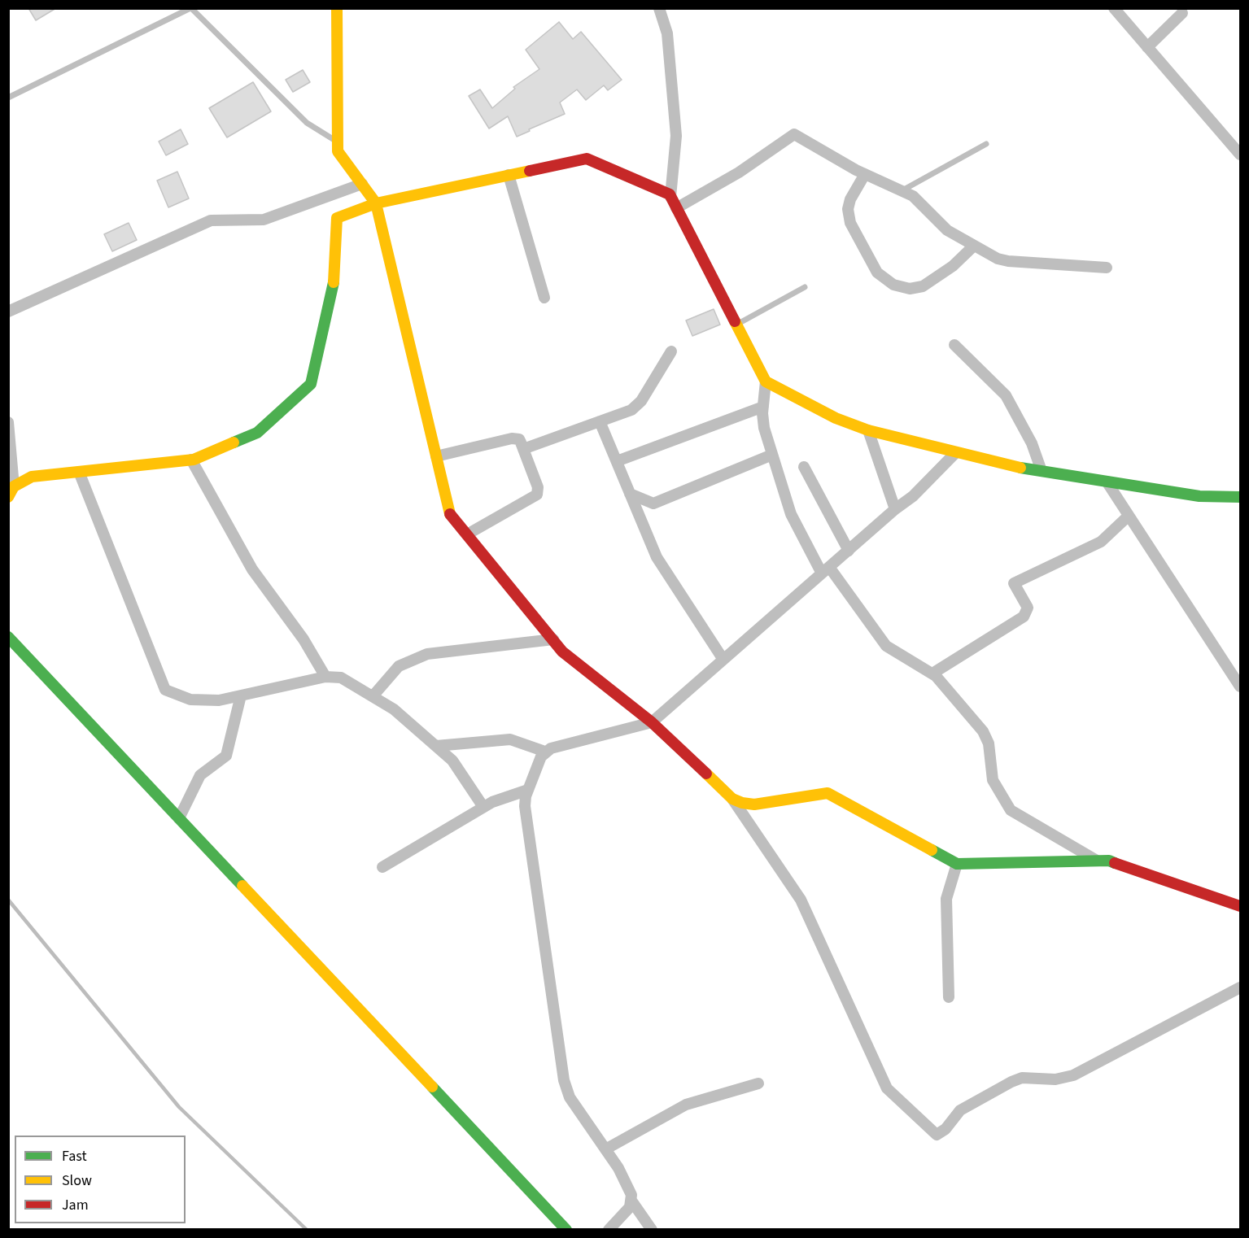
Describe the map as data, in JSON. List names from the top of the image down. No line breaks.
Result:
{"legend":["Fast","Slow","Jam"]}
